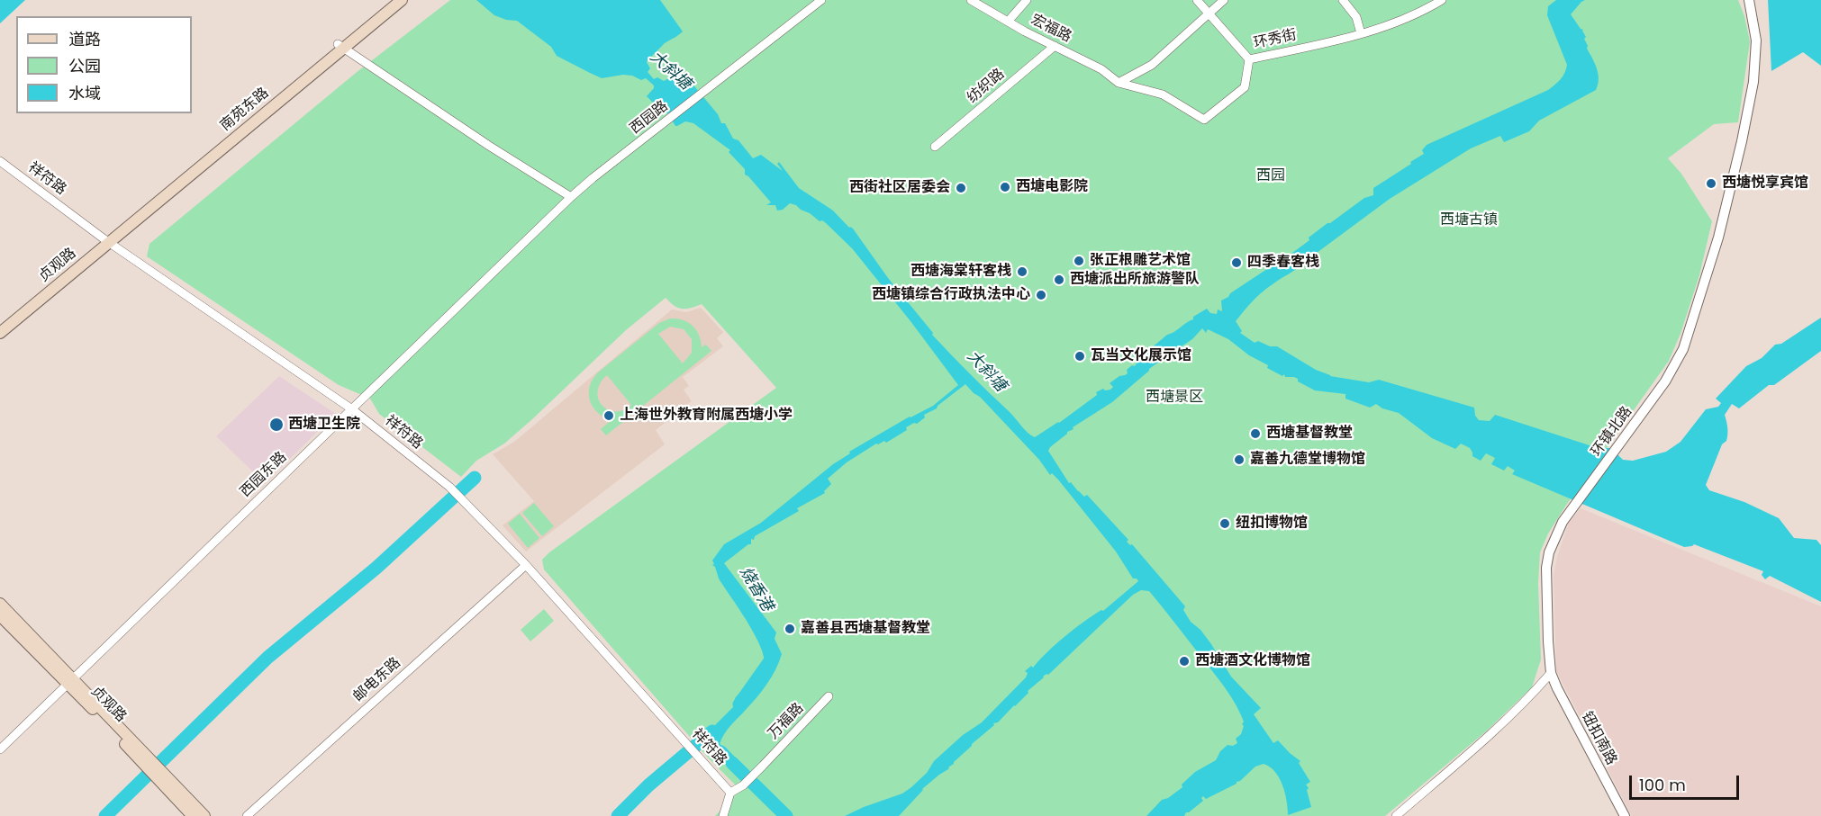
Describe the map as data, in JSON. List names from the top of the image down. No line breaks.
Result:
{"streets":{"main road":["南苑东路","贞观路"],"street":["宏福路","环秀街","纺织路","西园路","祥符路","环镇北路","西园东路","邮电东路","万福路","钮扣南路"]},"crossings":[["宏福路","环秀街"],["宏福路","纺织路"],["南苑东路","祥符路"],["南苑东路","贞观路"],["西园路","西园东路"],["祥符路","贞观路"],["祥符路","西园东路"],["祥符路","邮电东路"],["祥符路","万福路"],["贞观路","西园东路"],["环镇北路","钮扣南路"]],"water":["大斜塘","烧香港"],"parks":["西园","西塘古镇","西塘景区"],"places":["西塘悦享宾馆","西塘电影院","西街社区居委会","张正根雕艺术馆","四季春客栈","西塘海棠轩客栈","西塘派出所旅游警队","西塘镇综合行政执法中心","瓦当文化展示馆","上海世外教育附属西塘小学","西塘卫生院","西塘基督教堂","嘉善九德堂博物馆","纽扣博物馆","嘉善县西塘基督教堂","西塘酒文化博物馆"],"legend":["道路","公园","水域"],"scale_bar":"100 m"}
